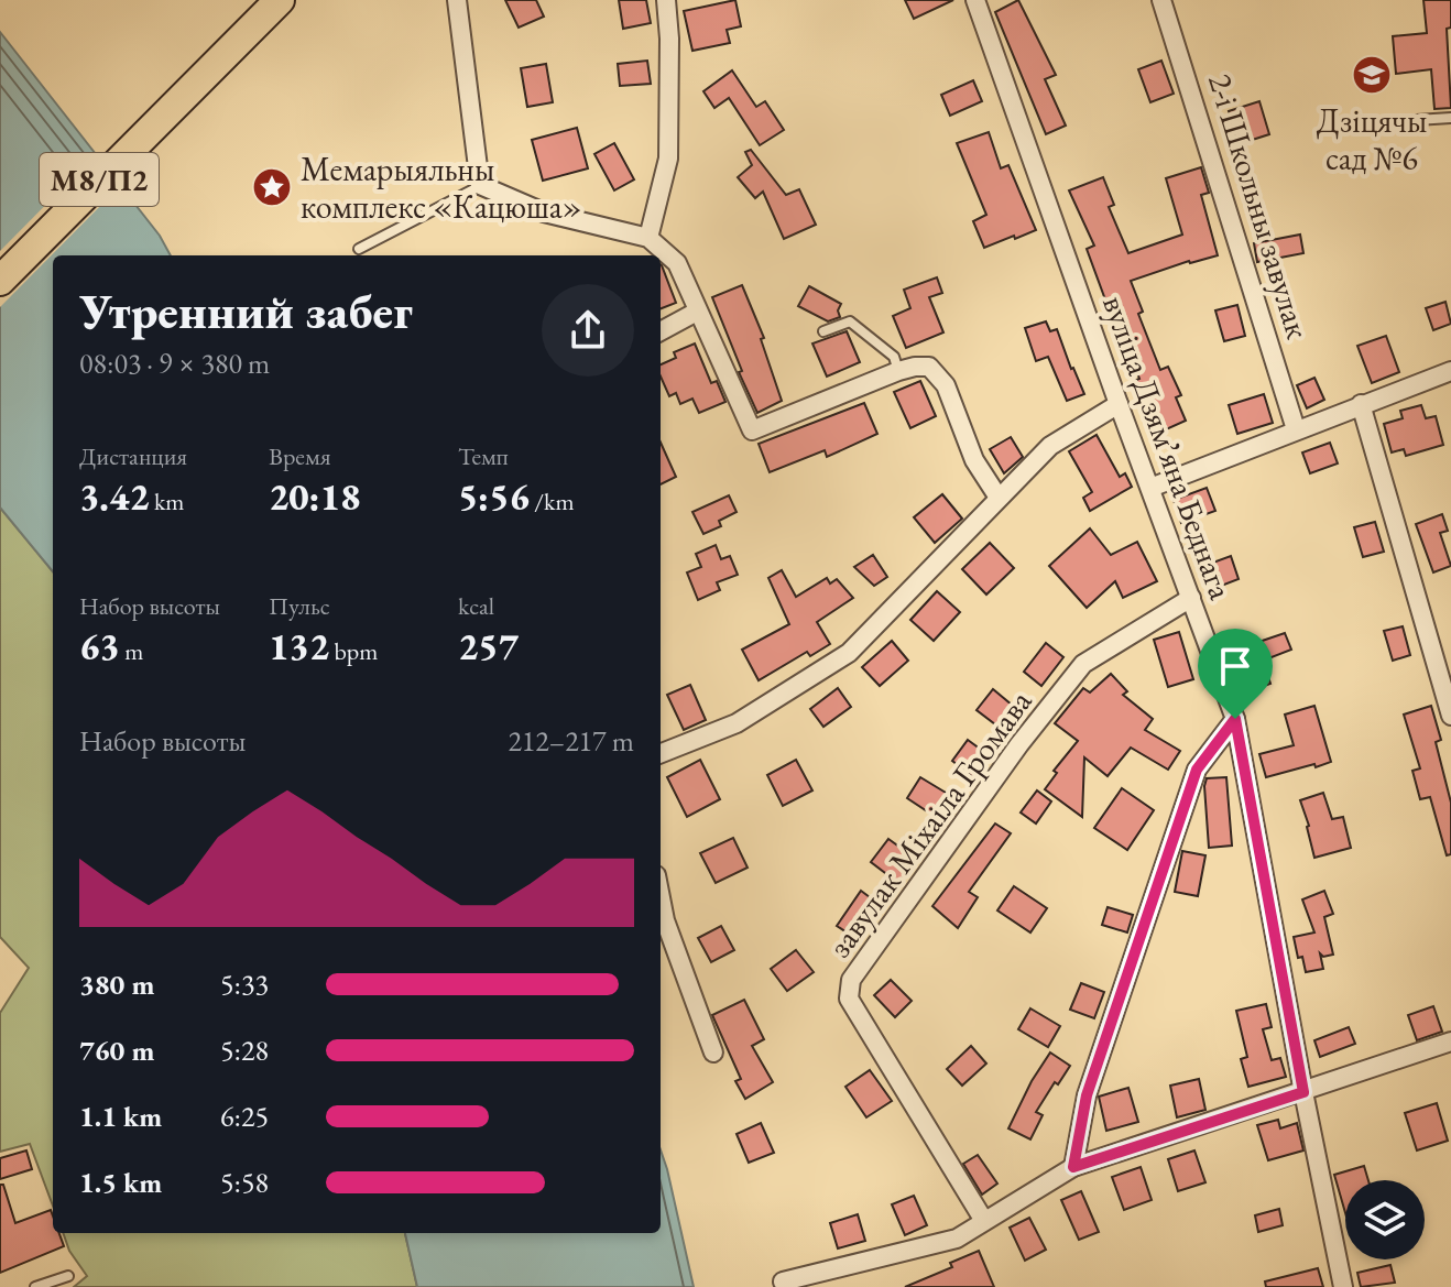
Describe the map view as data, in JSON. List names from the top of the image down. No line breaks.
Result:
{"streets":{"main road":["М8/П2"],"street":["2-і Школьны завулак","вуліца Дзямʼяна Беднага","завулак Міхаіла Громава"]},"crossings":[["вуліца Дзямʼяна Беднага","завулак Міхаіла Громава"]],"places":{"school or university":["Дзіцячы сад №6"],"place":["Мемарыяльны комплекс «Кацюша»"]},"page":{"heading":["Утренний забег","08:03 · 9 × 380 m"],"stats":[["Дистанция","3.42 km"],["Время","20:18"],["Темп","5:56 /km"],["Набор высоты","63 m"],["Пульс","132 bpm"],["kcal","257"]],"chart":["Набор высоты","212–217 m"],"list":[{"name":"380 m","note":"5:33"},{"name":"760 m","note":"5:28"},{"name":"1.1 km","note":"6:25"},{"name":"1.5 km","note":"5:58"}]}}
